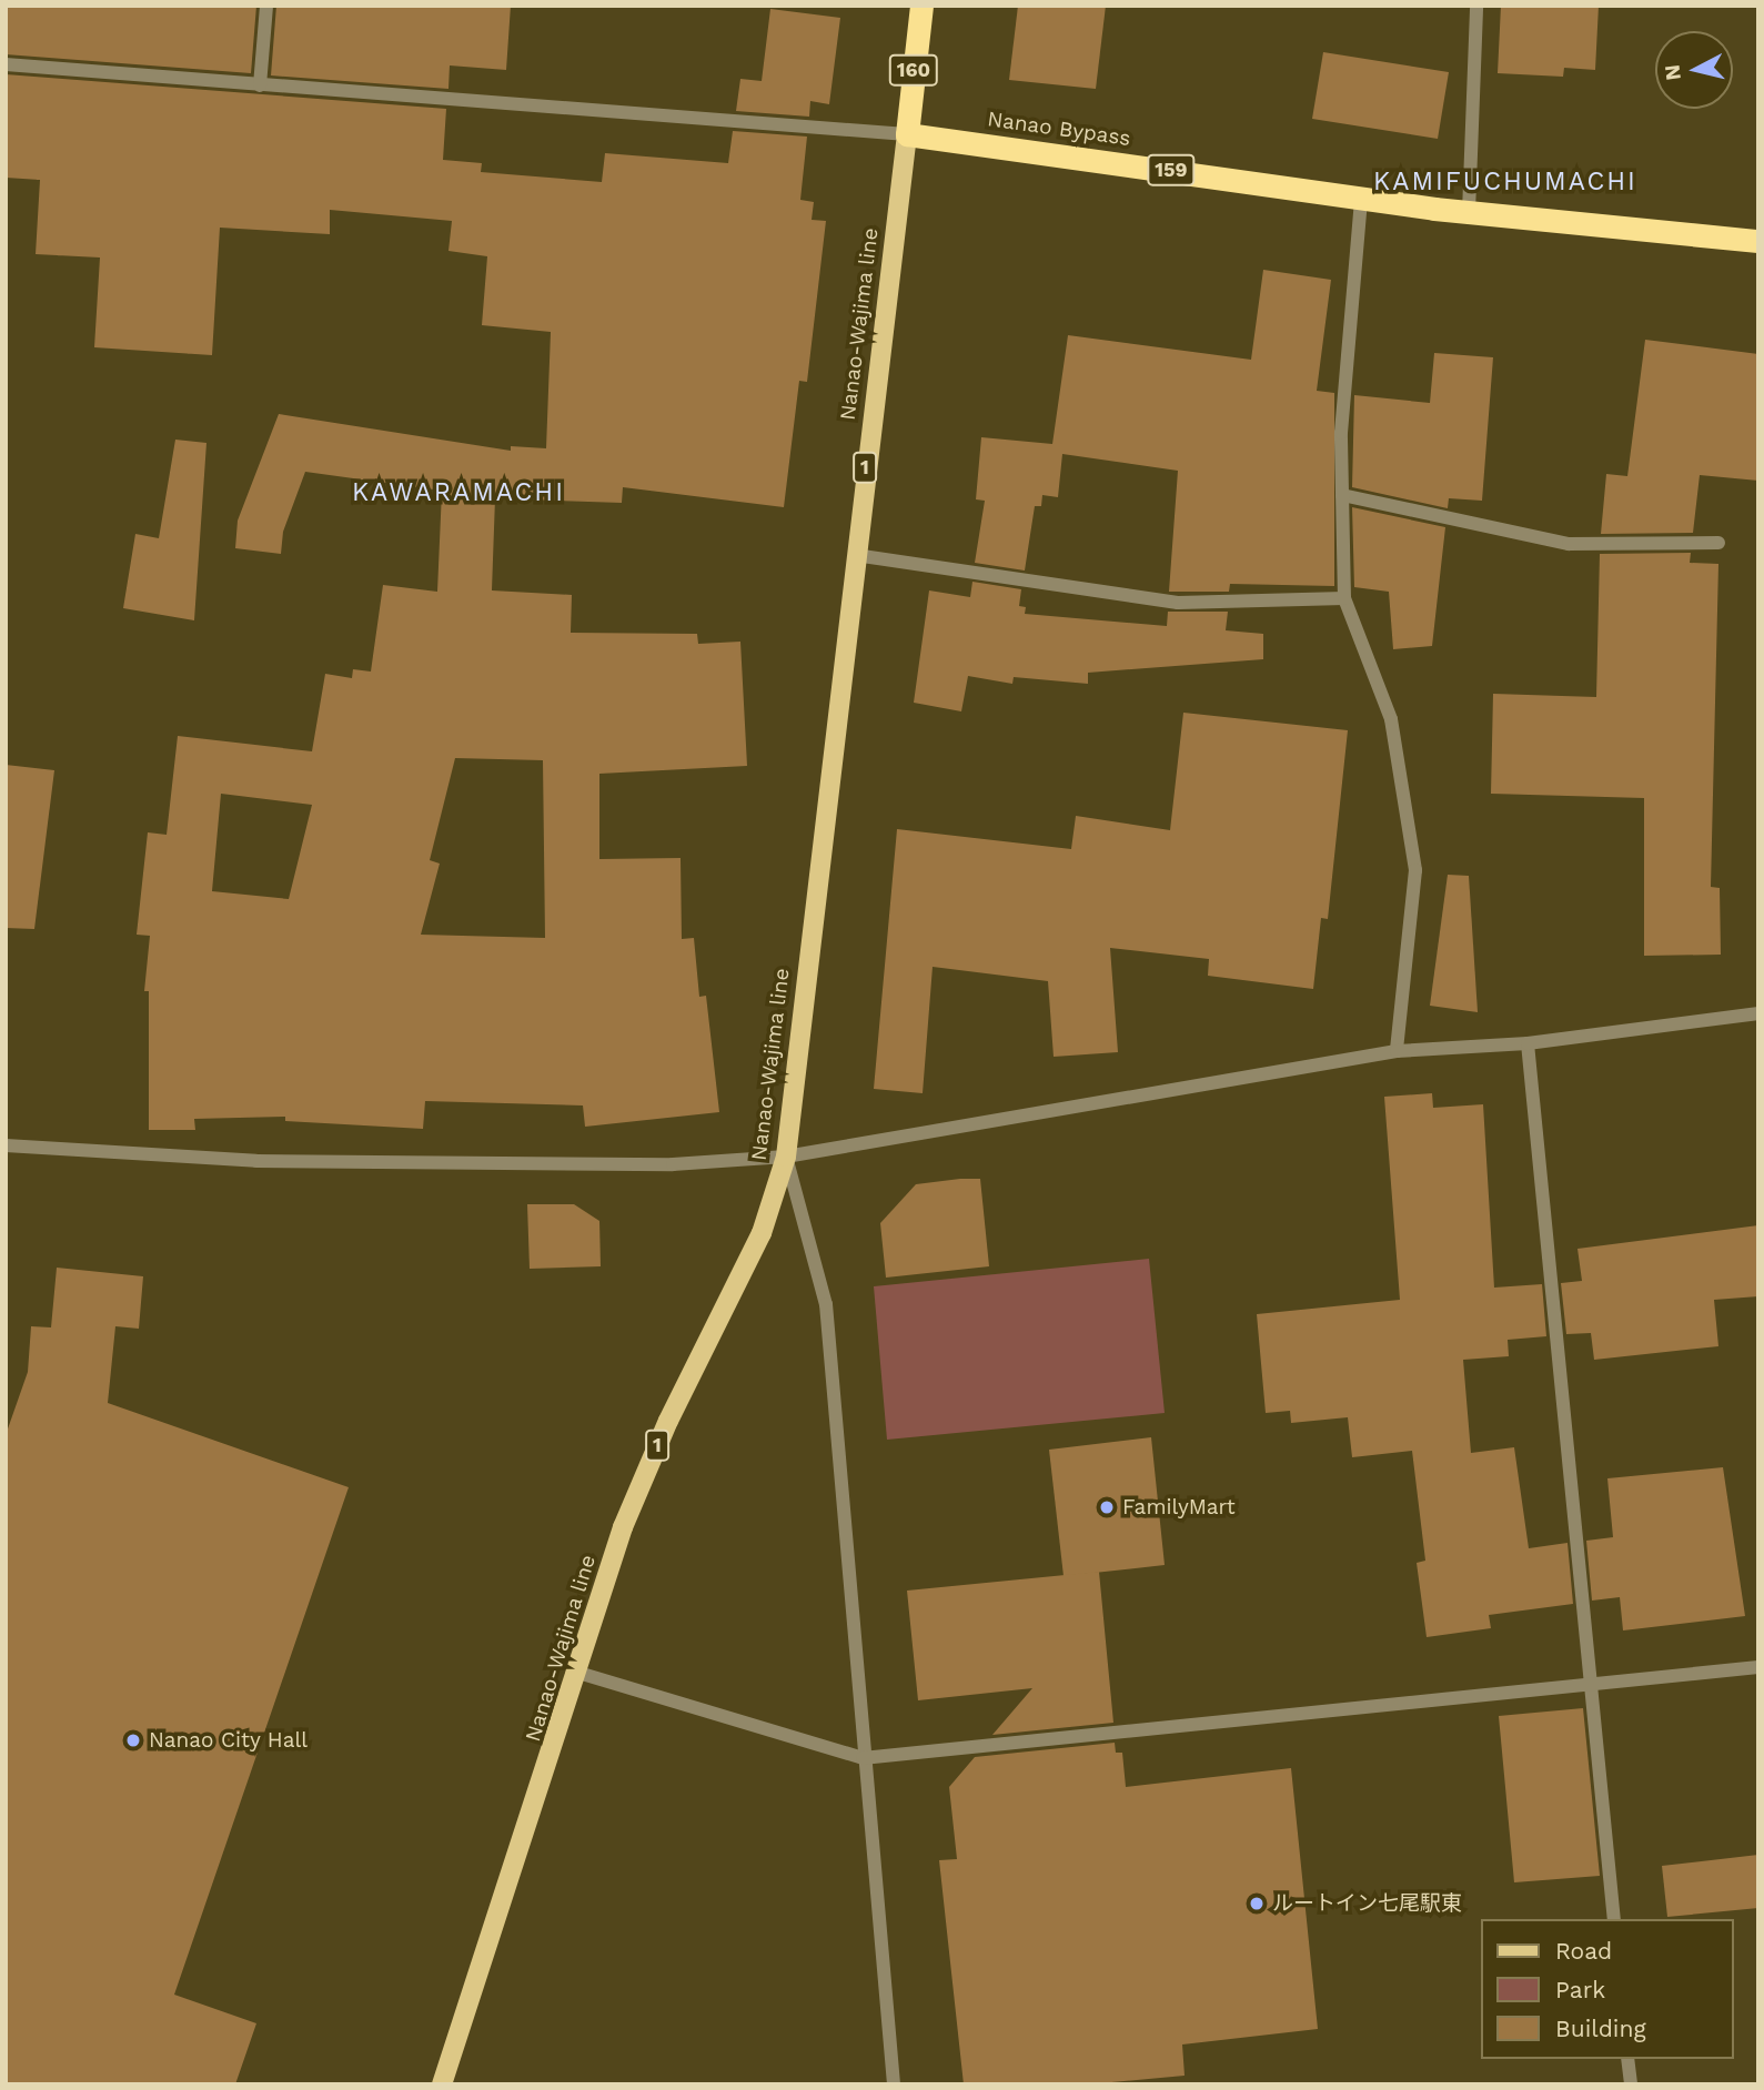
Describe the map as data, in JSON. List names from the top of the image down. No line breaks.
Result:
{"streets":{"highway":["160","Nanao Bypass","159"],"main road":["Nanao-Wajima line","1"]},"crossings":[["160","Nanao Bypass"],["160","Nanao-Wajima line"],["Nanao Bypass","159"],["Nanao Bypass","Nanao-Wajima line"]],"districts":["KAMIFUCHUMACHI","KAWARAMACHI"],"places":["FamilyMart","Nanao City Hall","ルートイン七尾駅東"],"legend":["Road","Park","Building"],"north":"left"}
